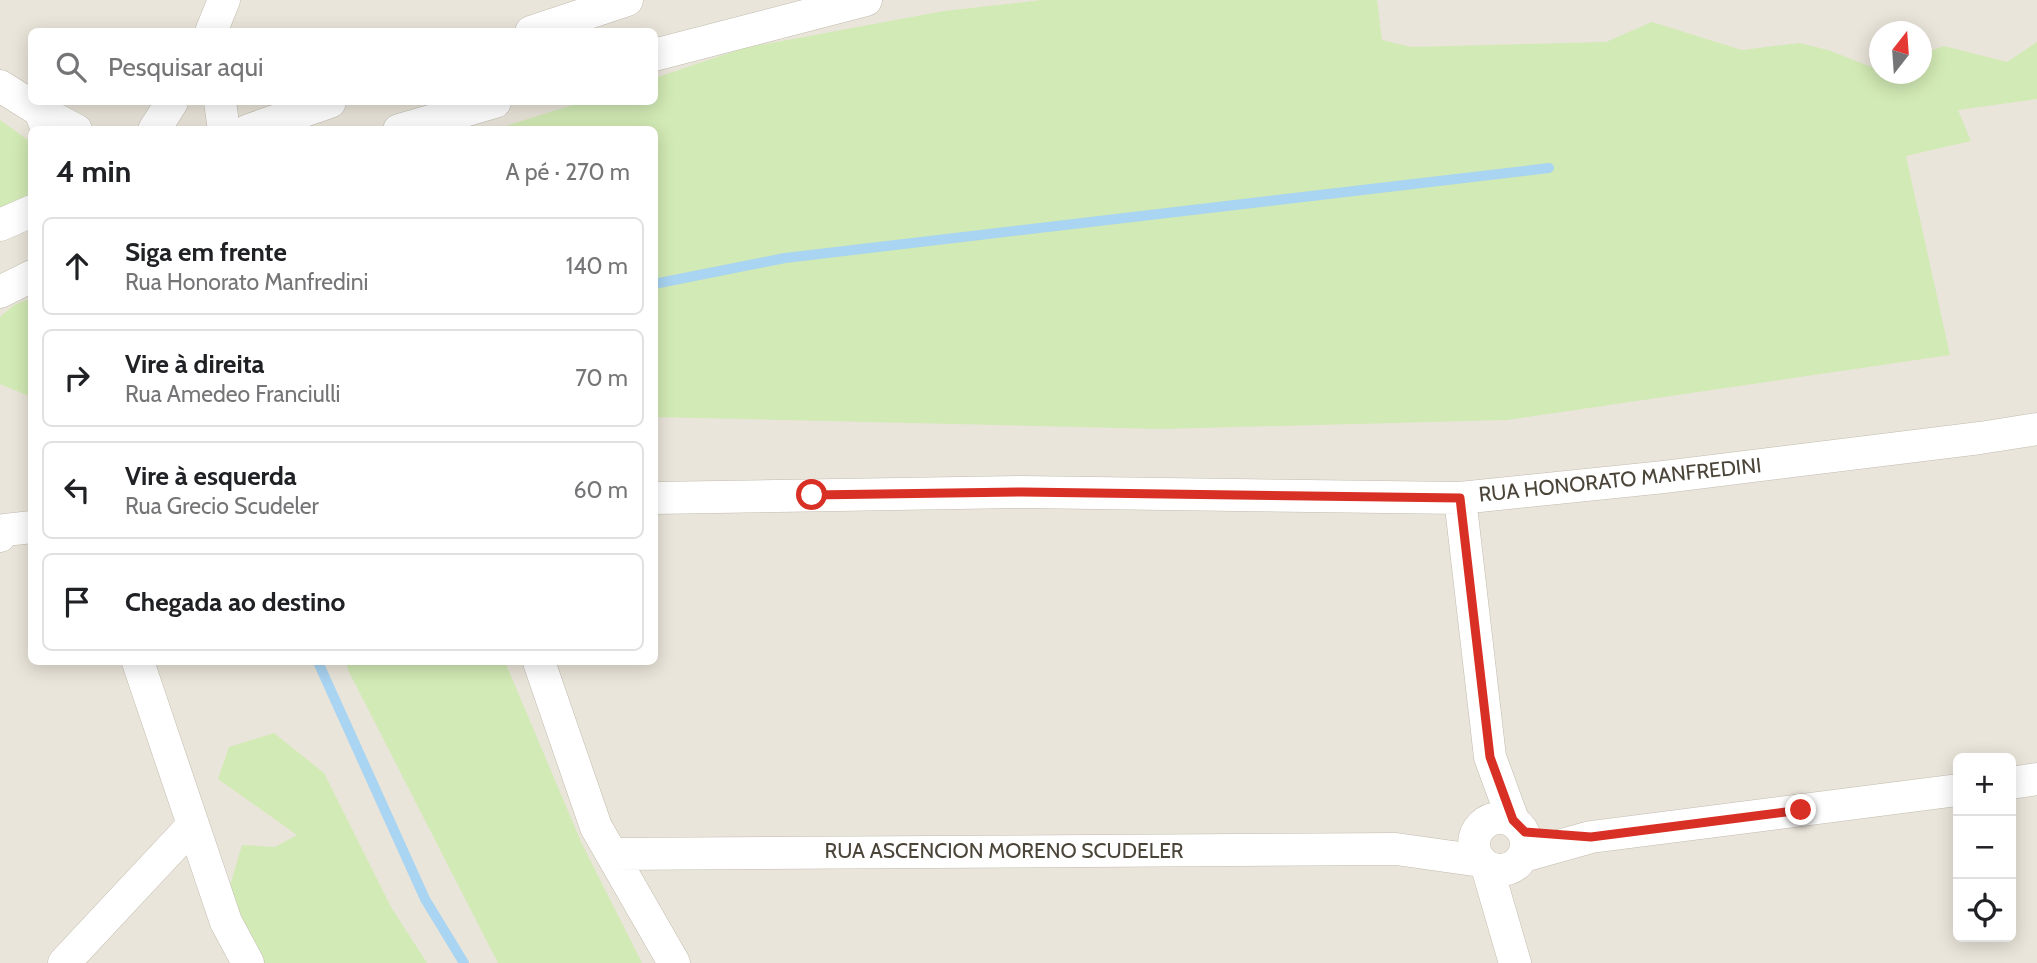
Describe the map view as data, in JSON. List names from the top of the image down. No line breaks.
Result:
{"streets":{"street":["RUA HONORATO MANFREDINI","RUA ASCENCION MORENO SCUDELER"]},"north":"top","page":{"search":"Pesquisar aqui","heading":["4 min","A pé · 270 m"],"list":[["Siga em frente","Rua Honorato Manfredini","140 m"],["Vire à direita","Rua Amedeo Franciulli","70 m"],["Vire à esquerda","Rua Grecio Scudeler","60 m"],"Chegada ao destino"],"map_buttons":["+","−"]}}
